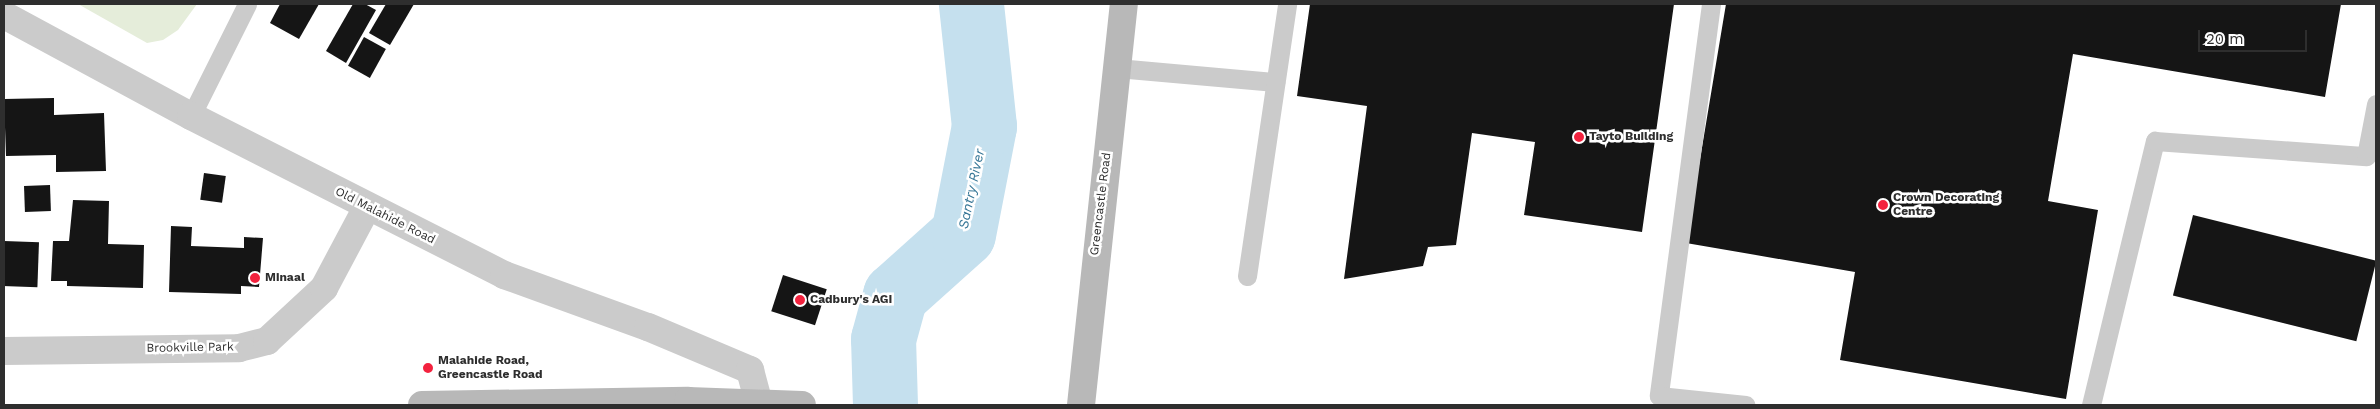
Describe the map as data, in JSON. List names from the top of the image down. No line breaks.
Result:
{"streets":{"street":["Greencastle Road","Old Malahide Road","Brookville Park"]},"crossings":[["Old Malahide Road","Brookville Park"]],"water":["Santry River"],"places":["Tayto Building","Crown Decorating Centre","Minaal","Cadbury's AGI","Malahide Road, Greencastle Road"],"scale_bar":"20 m"}
